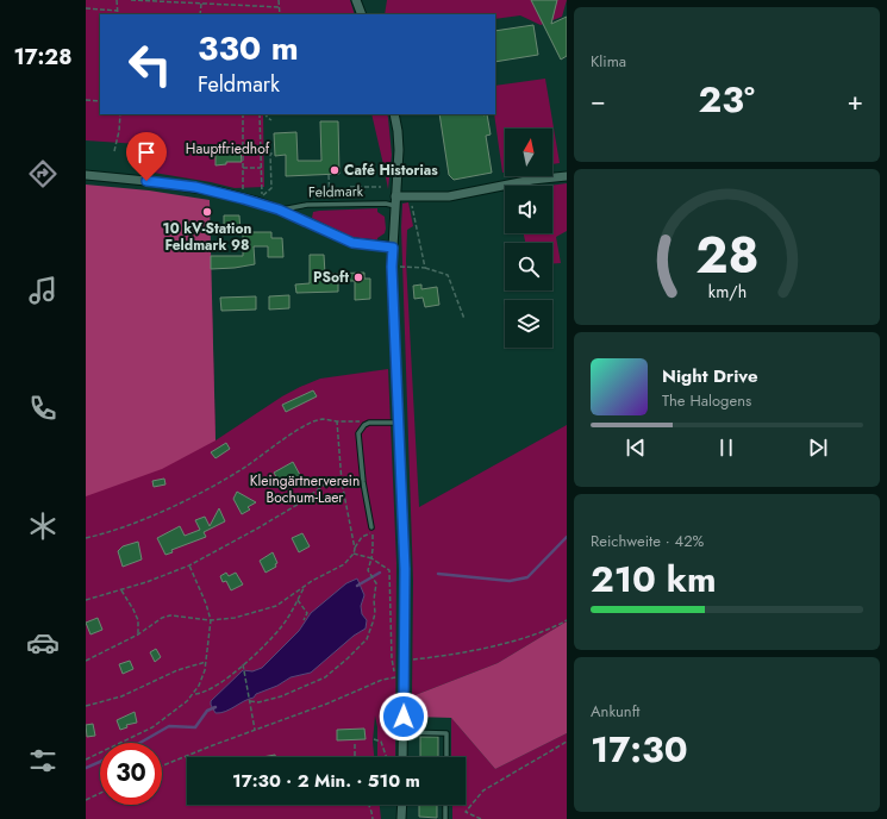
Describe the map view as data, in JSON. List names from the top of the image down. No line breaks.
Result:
{"streets":{"street":["Feldmark"]},"parks":["Hauptfriedhof","Kleingärtnerverein Bochum-Laer"],"places":["Café Historias","10 kV-Station Feldmark 98","PSoft"],"north":"top","page":{"tabs":"17:28","tile":["Klima",["Reichweite · 42%","210 km"],["Ankunft","17:30"]],"turn":["330 m","Feldmark"],"heat":["−","23°","+"],"song":["Night Drive","The Halogens"],"limit":"30","trip":"17:30 · 2 Min. · 510 m","gauge":["28","km/h"]}}
